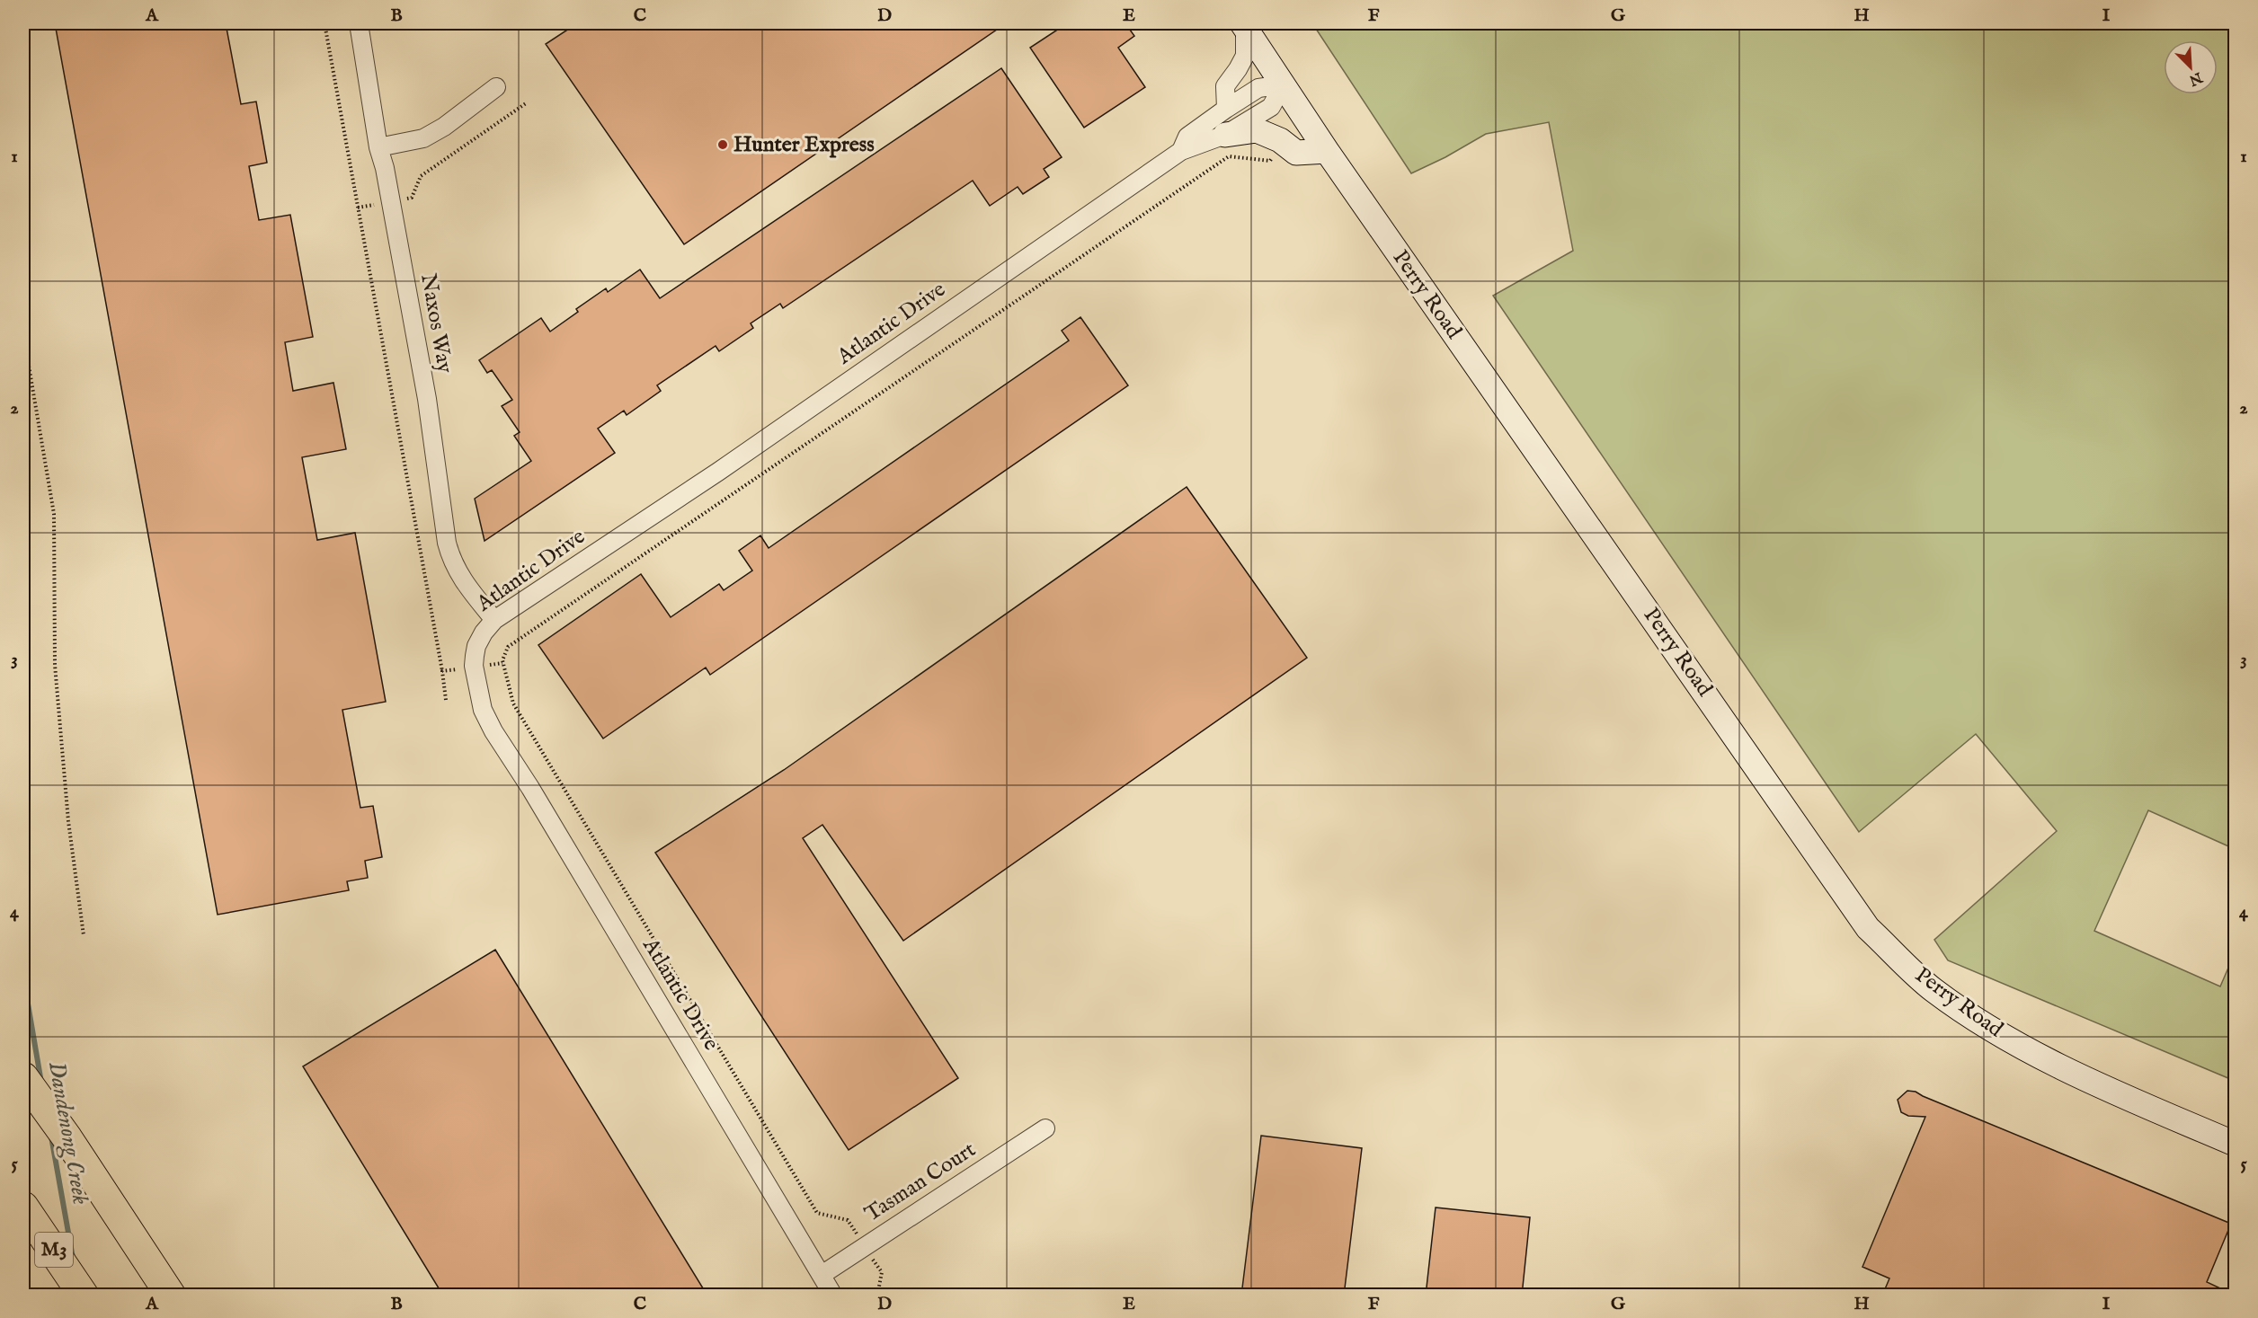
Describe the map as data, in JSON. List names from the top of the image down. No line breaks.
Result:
{"streets":{"highway":["M3"],"main road":["Perry Road"],"street":["Naxos Way","Atlantic Drive","Tasman Court"]},"crossings":[["Perry Road","Atlantic Drive"],["Naxos Way","Atlantic Drive"],["Atlantic Drive","Tasman Court"]],"water":["Dandenong Creek"],"places":["Hunter Express"],"north":"bottom right","grid":{"columns":["A","B","C","D","E","F","G","H","I"],"rows":["1","2","3","4","5"]}}
